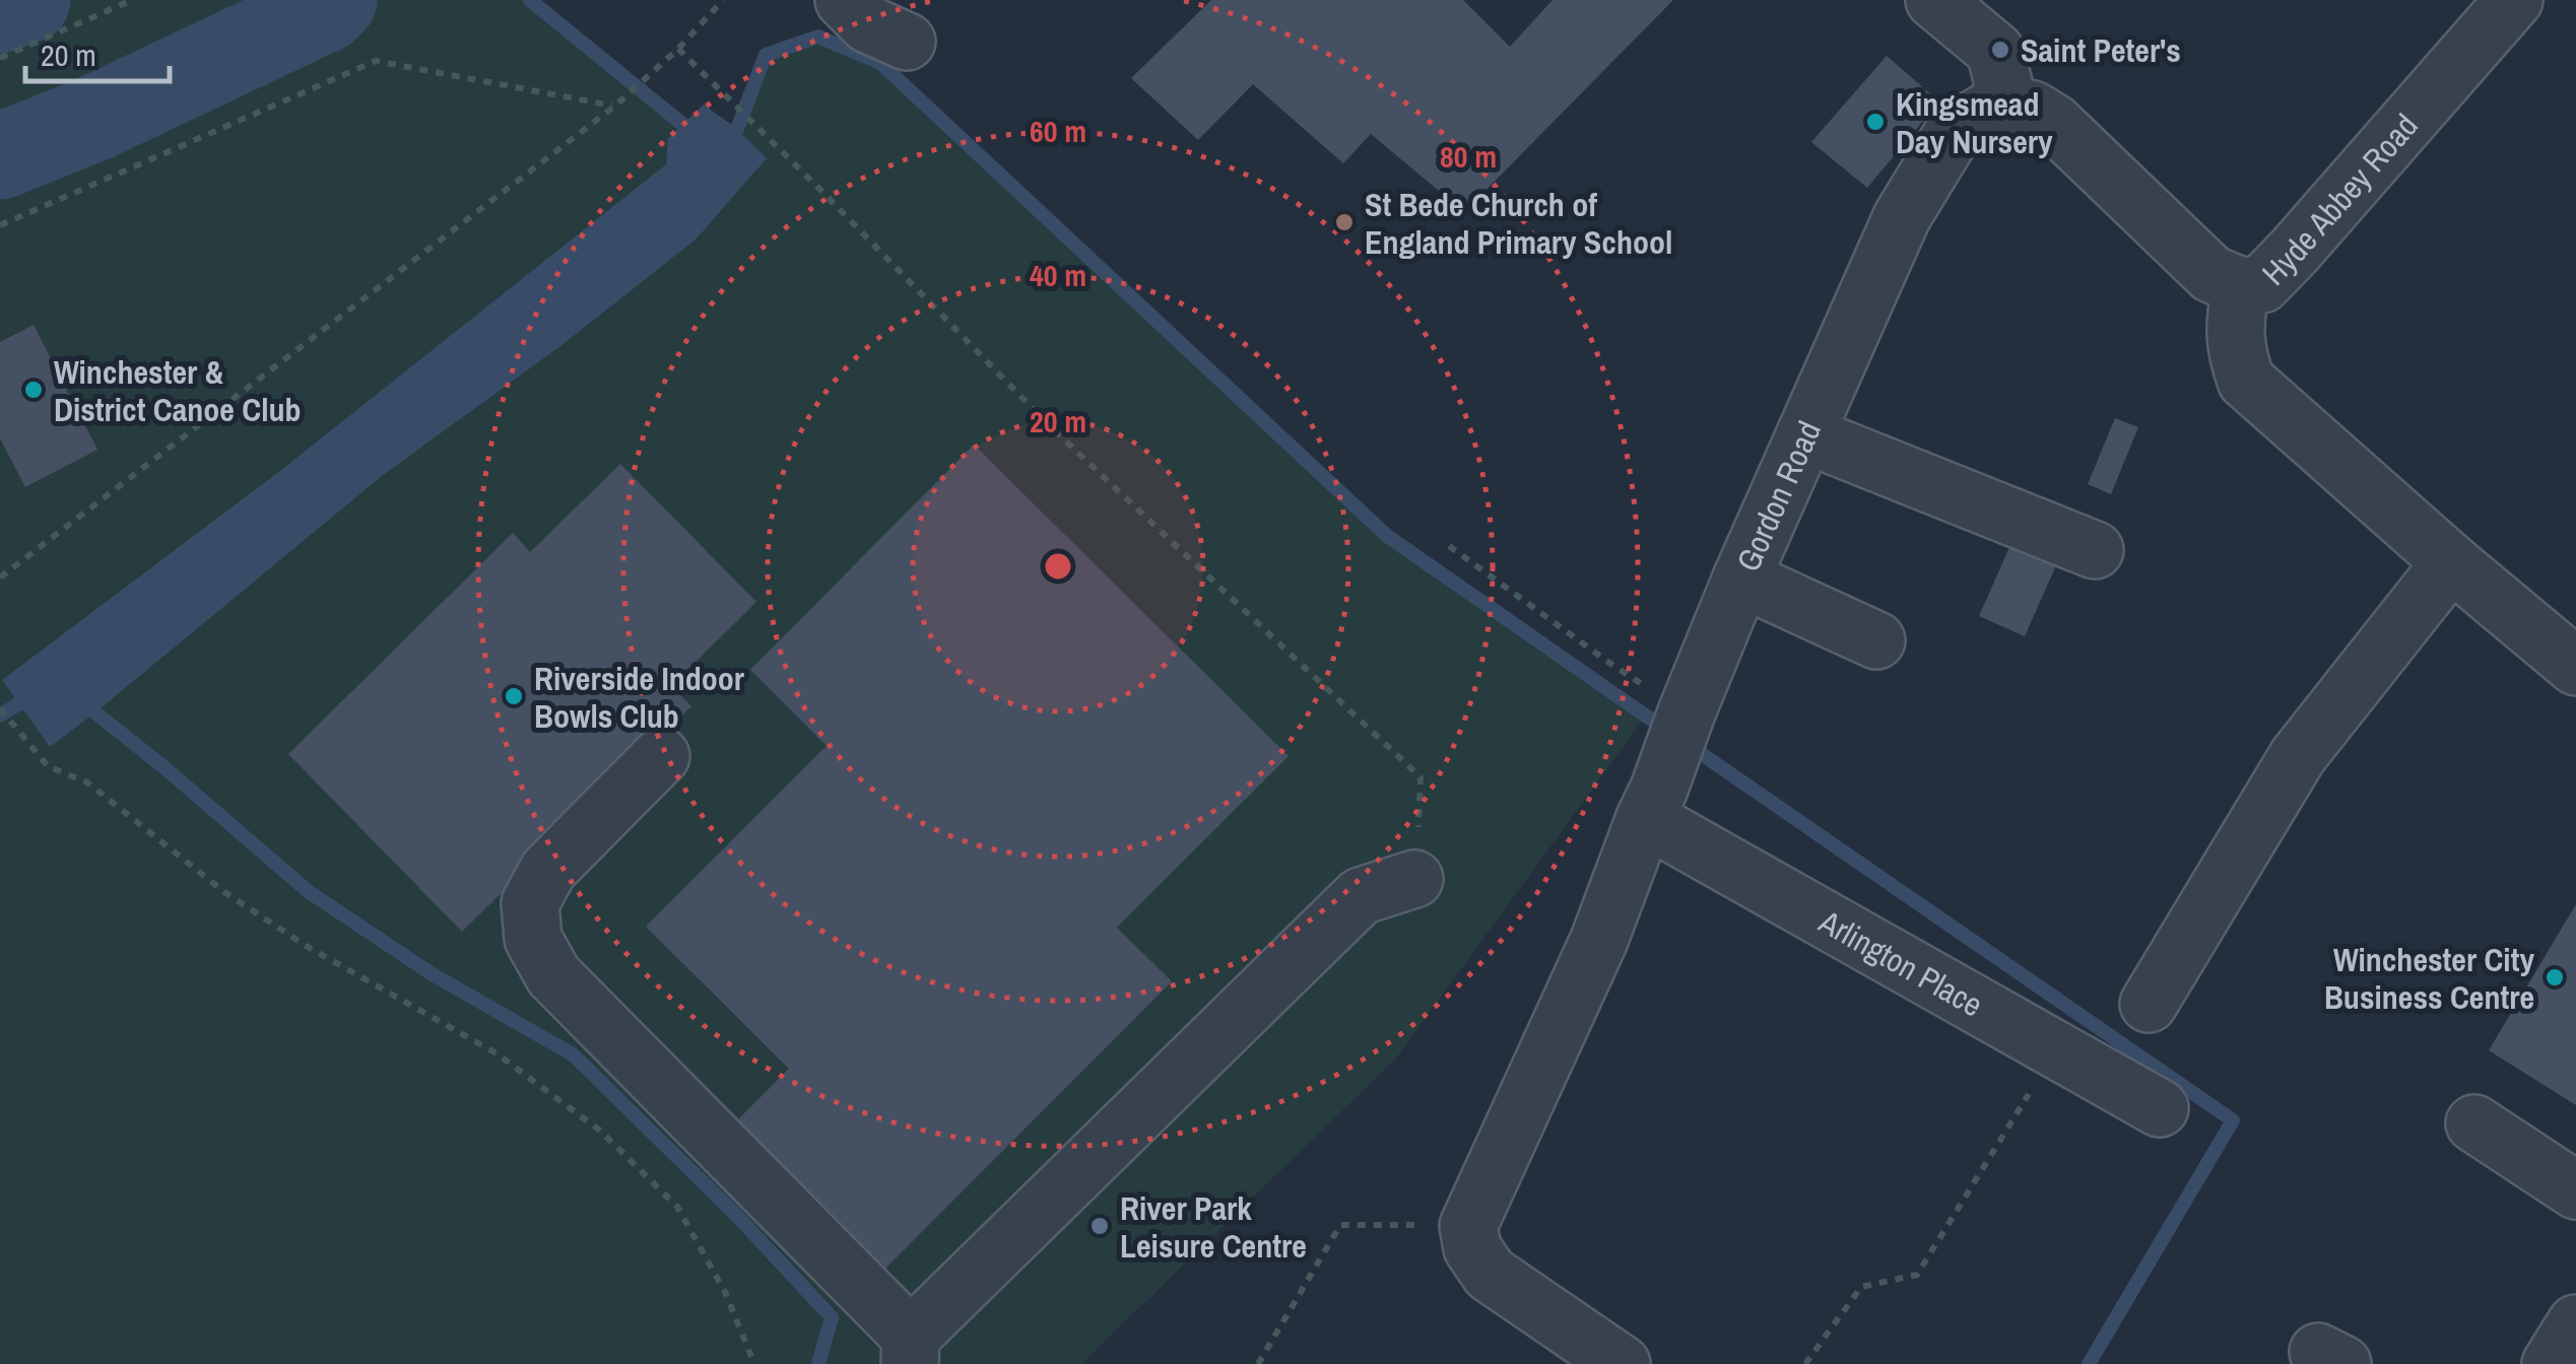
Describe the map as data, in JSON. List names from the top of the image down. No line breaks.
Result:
{"streets":{"street":["Hyde Abbey Road","Gordon Road","Arlington Place"]},"crossings":[["Gordon Road","Arlington Place"]],"places":["Saint Peter's","Kingsmead Day Nursery","St Bede Church of England Primary School","Winchester & District Canoe Club","Riverside Indoor Bowls Club","Winchester City Business Centre","River Park Leisure Centre"],"scale_bar":"20 m","rings":["60 m","80 m","40 m","20 m"]}
